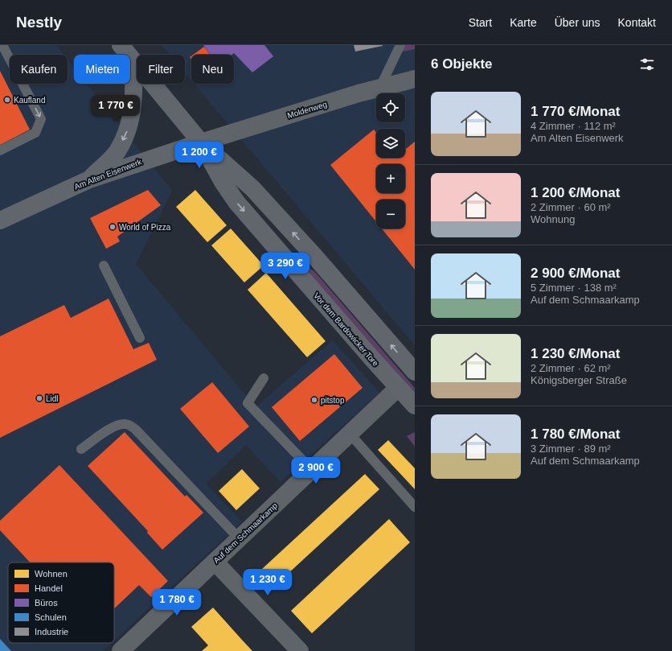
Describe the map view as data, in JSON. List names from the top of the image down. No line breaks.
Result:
{"streets":{"main road":["Am Alten Eisenwerk","Vor dem Bardowicker Tore"],"street":["Moldenweg","Auf dem Schmaarkamp"]},"crossings":[["Moldenweg","Am Alten Eisenwerk"],["Moldenweg","Vor dem Bardowicker Tore"],["Am Alten Eisenwerk","Vor dem Bardowicker Tore"],["Vor dem Bardowicker Tore","Auf dem Schmaarkamp"]],"places":["Kaufland","World of Pizza","Lidl","pitstop"],"legend":["Wohnen","Handel","Büros","Schulen","Industrie"],"page":{"header":"Nestly","nav":["Start","Karte","Über uns","Kontakt"],"heading":"6 Objekte","chip":["Kaufen","Mieten","Filter","Neu"],"list":[{"name":"1 770 €/Monat","note":"4 Zimmer · 112 m² · Am Alten Eisenwerk"},{"name":"1 200 €/Monat","note":"2 Zimmer · 60 m² · Wohnung"},{"name":"2 900 €/Monat","note":"5 Zimmer · 138 m² · Auf dem Schmaarkamp"},{"name":"1 230 €/Monat","note":"2 Zimmer · 62 m² · Königsberger Straße"},{"name":"1 780 €/Monat","note":"3 Zimmer · 89 m² · Auf dem Schmaarkamp"}],"map_buttons":["+","−"],"price":["1 770 €","1 200 €","3 290 €","2 900 €","1 230 €","1 780 €"]}}
